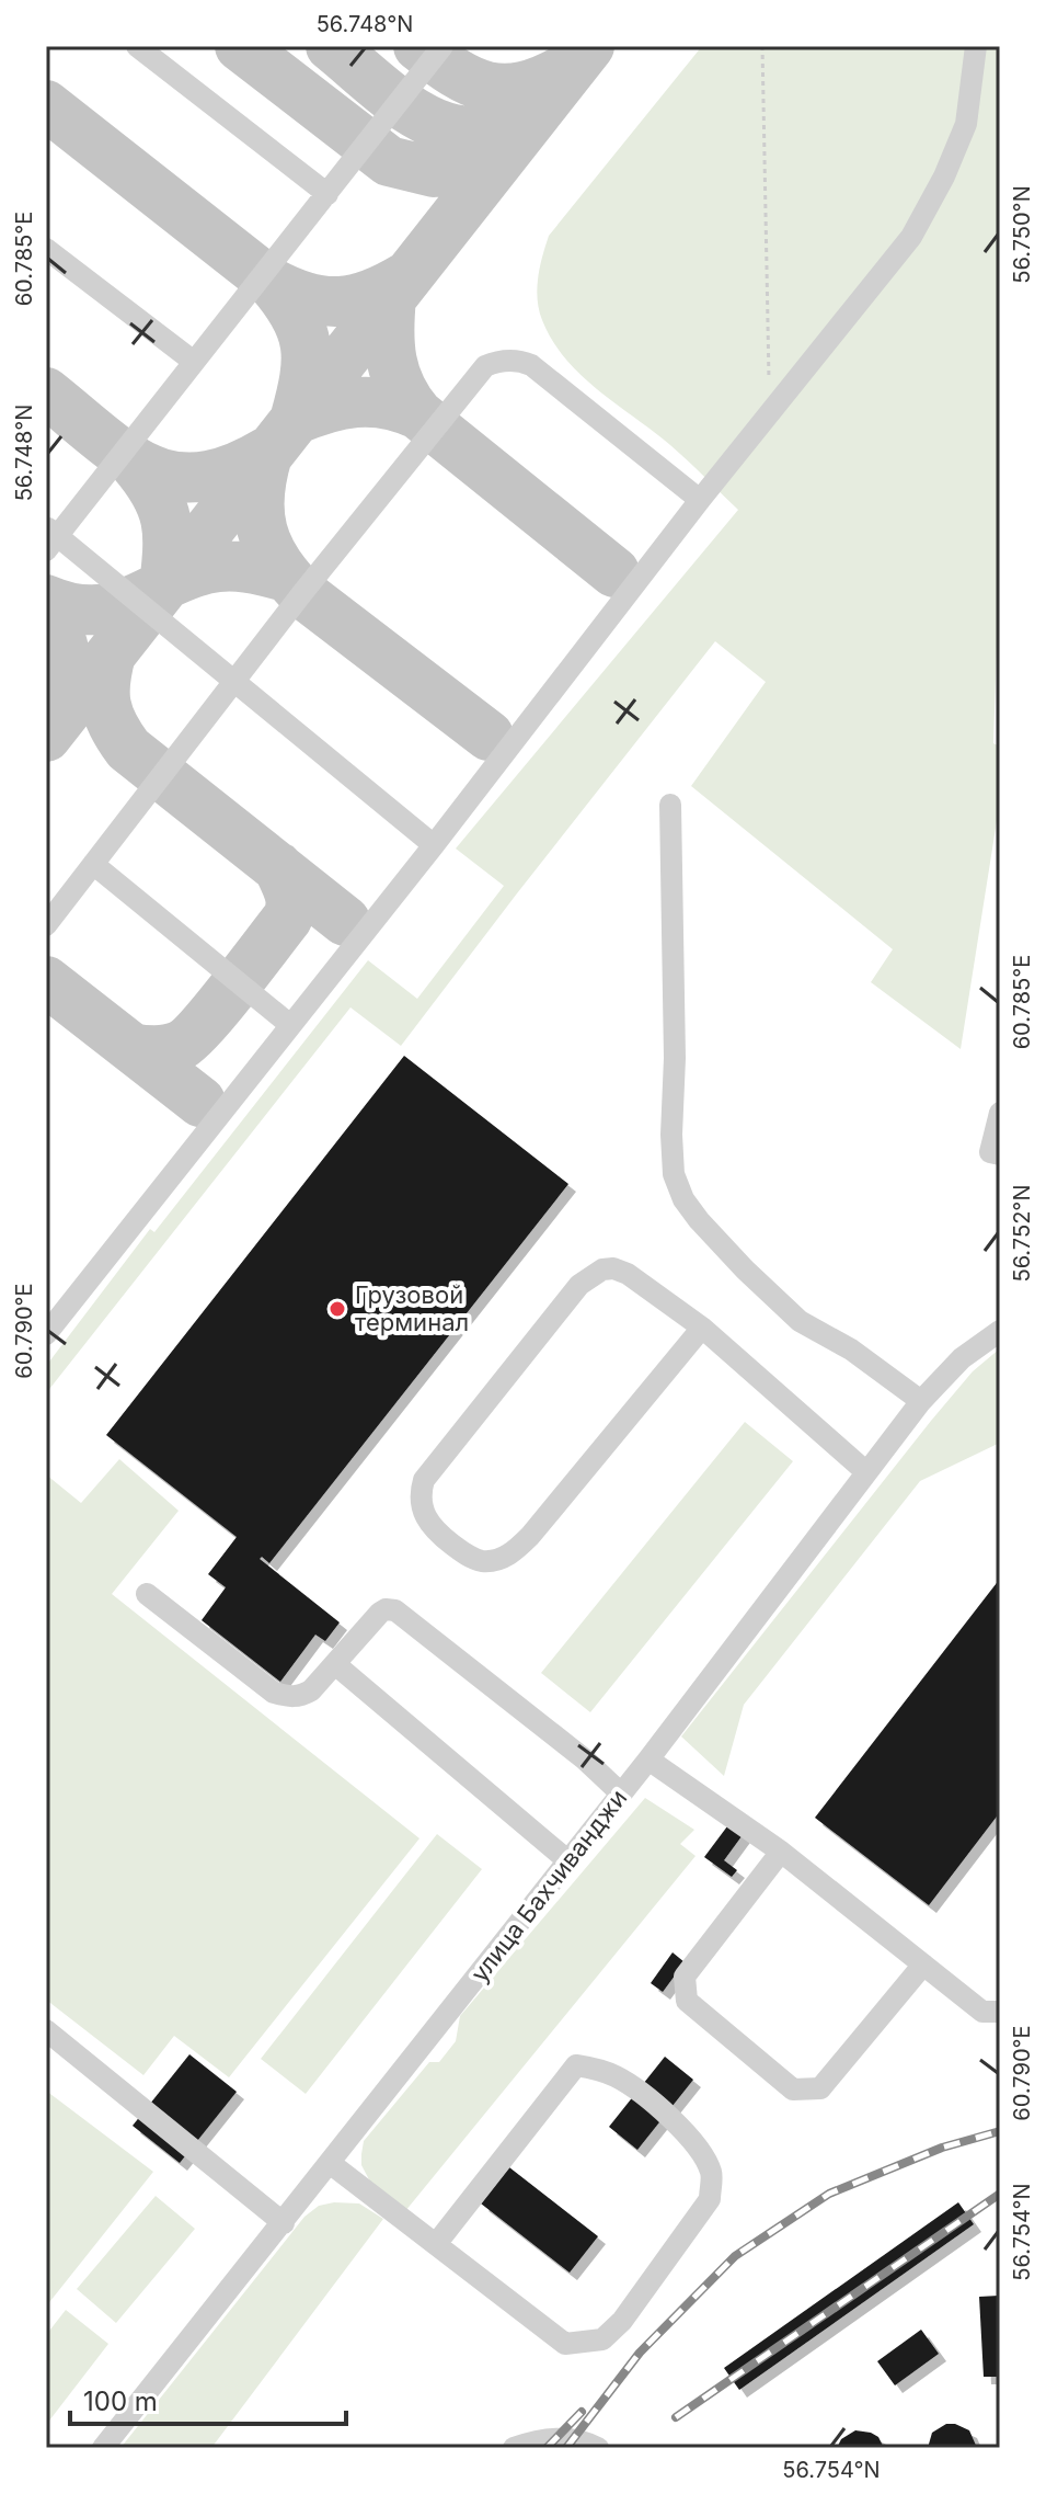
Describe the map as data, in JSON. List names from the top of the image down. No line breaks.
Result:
{"streets":{"street":["улица Бахчиванджи"]},"places":["Грузовой терминал"],"scale_bar":"100 m","coordinates":["56.748°N","56.750°N","60.785°E","56.752°N","60.790°E","56.754°N"]}
